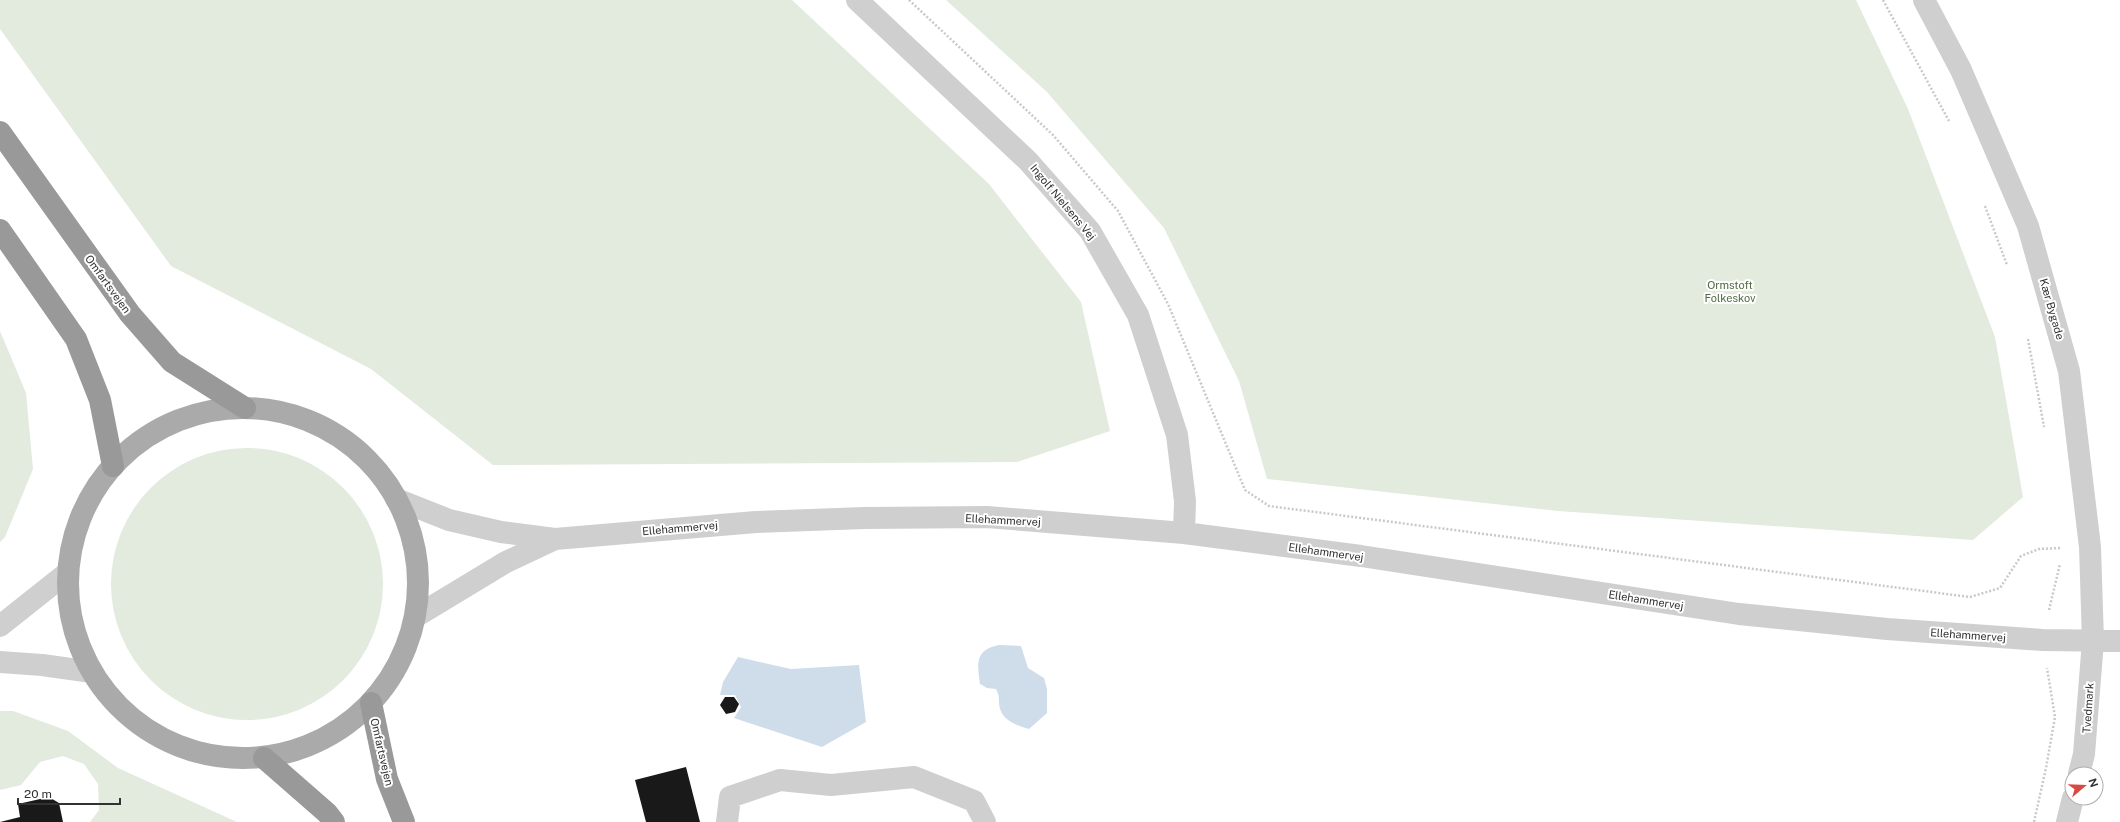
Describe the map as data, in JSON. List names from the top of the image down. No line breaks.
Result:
{"streets":{"highway":["Omfartsvejen"],"street":["Ingolf Nielsens Vej","Kær Bygade","Ellehammervej","Tvedmark"]},"crossings":[["Ingolf Nielsens Vej","Ellehammervej"],["Kær Bygade","Ellehammervej"],["Kær Bygade","Tvedmark"],["Ellehammervej","Tvedmark"]],"parks":["Ormstoft Folkeskov"],"scale_bar":"20 m","north":"right"}
